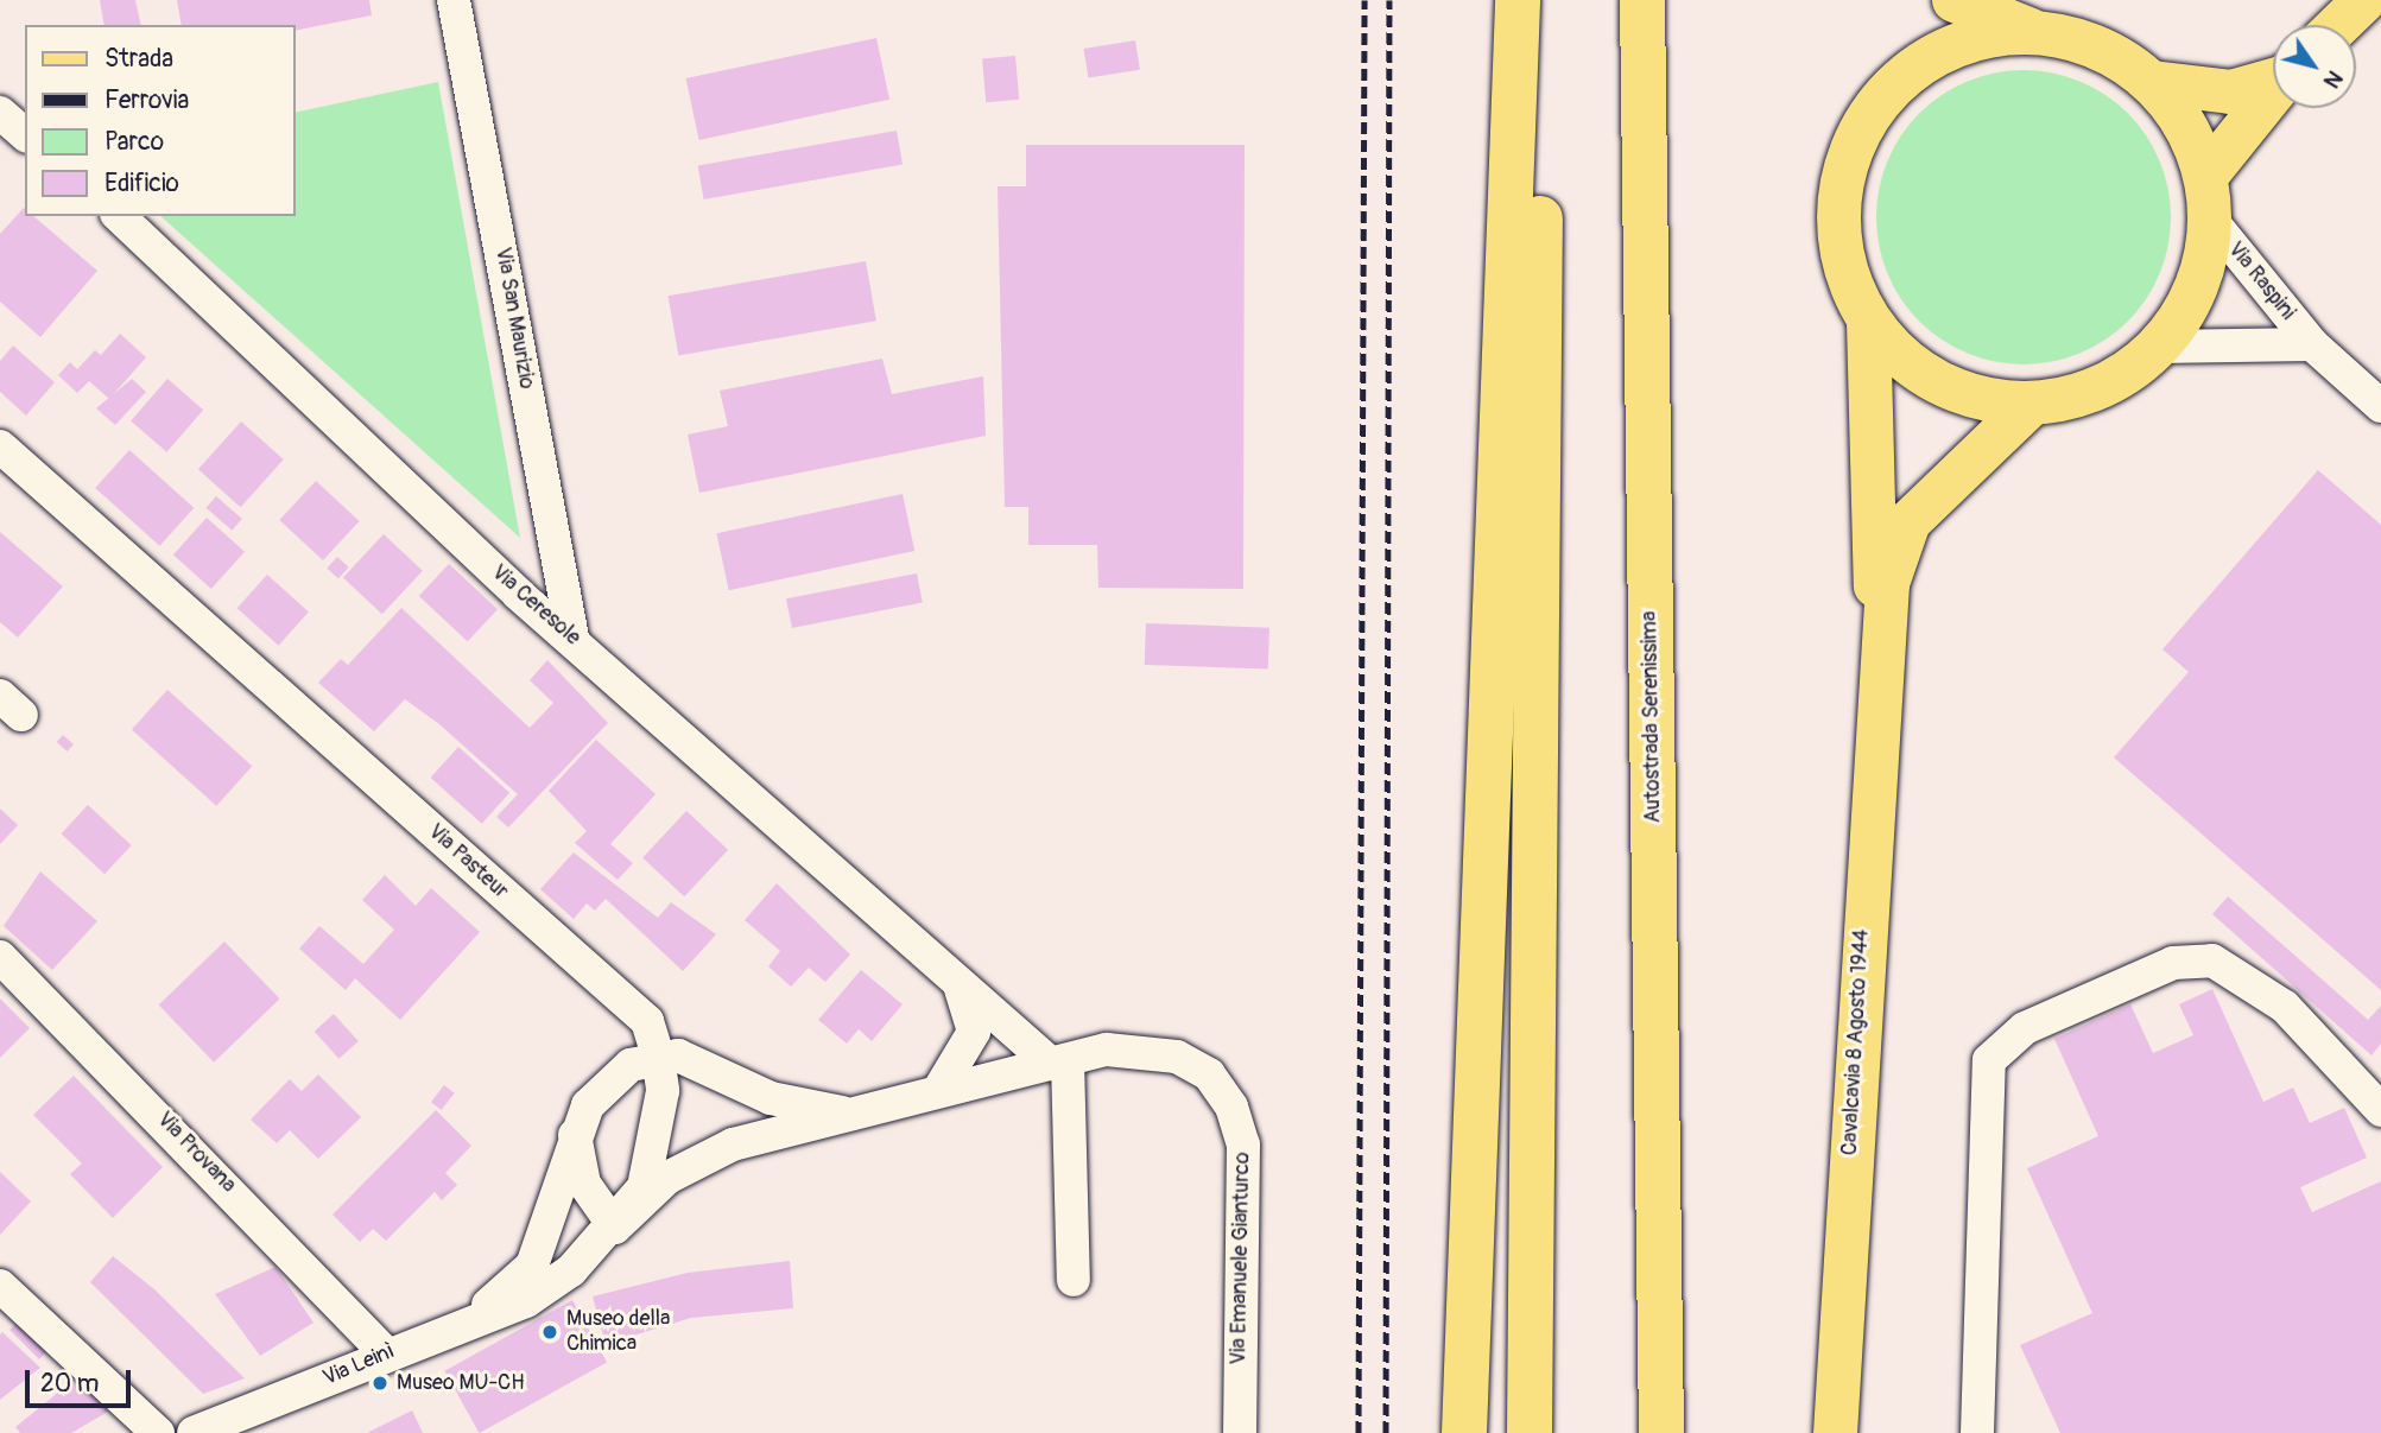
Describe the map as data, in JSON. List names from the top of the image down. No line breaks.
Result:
{"streets":{"highway":["Autostrada Serenissima"],"main road":["Cavalcavia 8 Agosto 1944"],"street":["Via Raspini","Via San Maurizio","Via Ceresole","Via Pasteur","Via Provana","Via Emanuele Gianturco","Via Leinì"]},"crossings":[["Via San Maurizio","Via Ceresole"],["Via Ceresole","Via Emanuele Gianturco"],["Via Pasteur","Via Leinì"],["Via Provana","Via Leinì"]],"places":["Museo della Chimica","Museo MU-CH"],"legend":["Strada","Ferrovia","Parco","Edificio"],"scale_bar":"20 m","north":"bottom right"}
